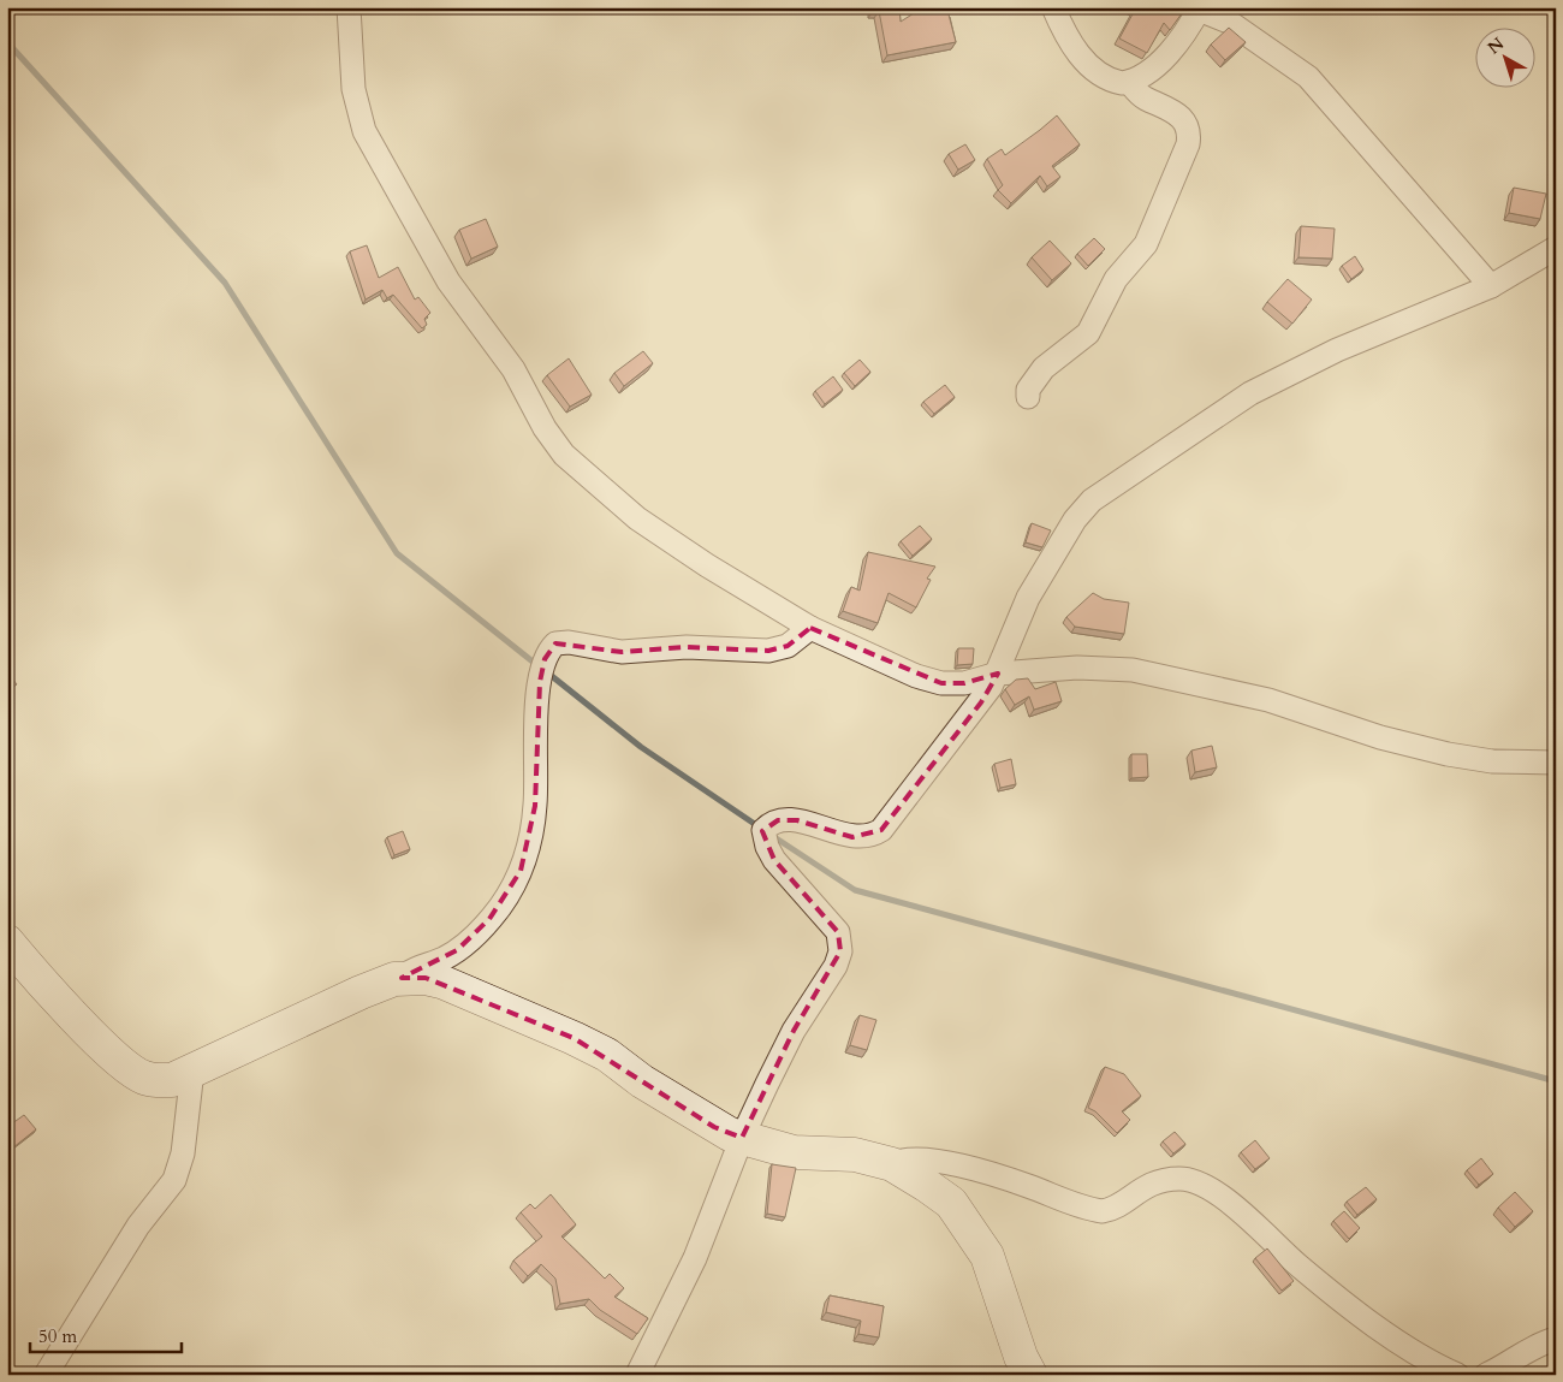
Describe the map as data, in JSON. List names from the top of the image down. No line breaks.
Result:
{"scale_bar":"50 m","north":"top left"}
